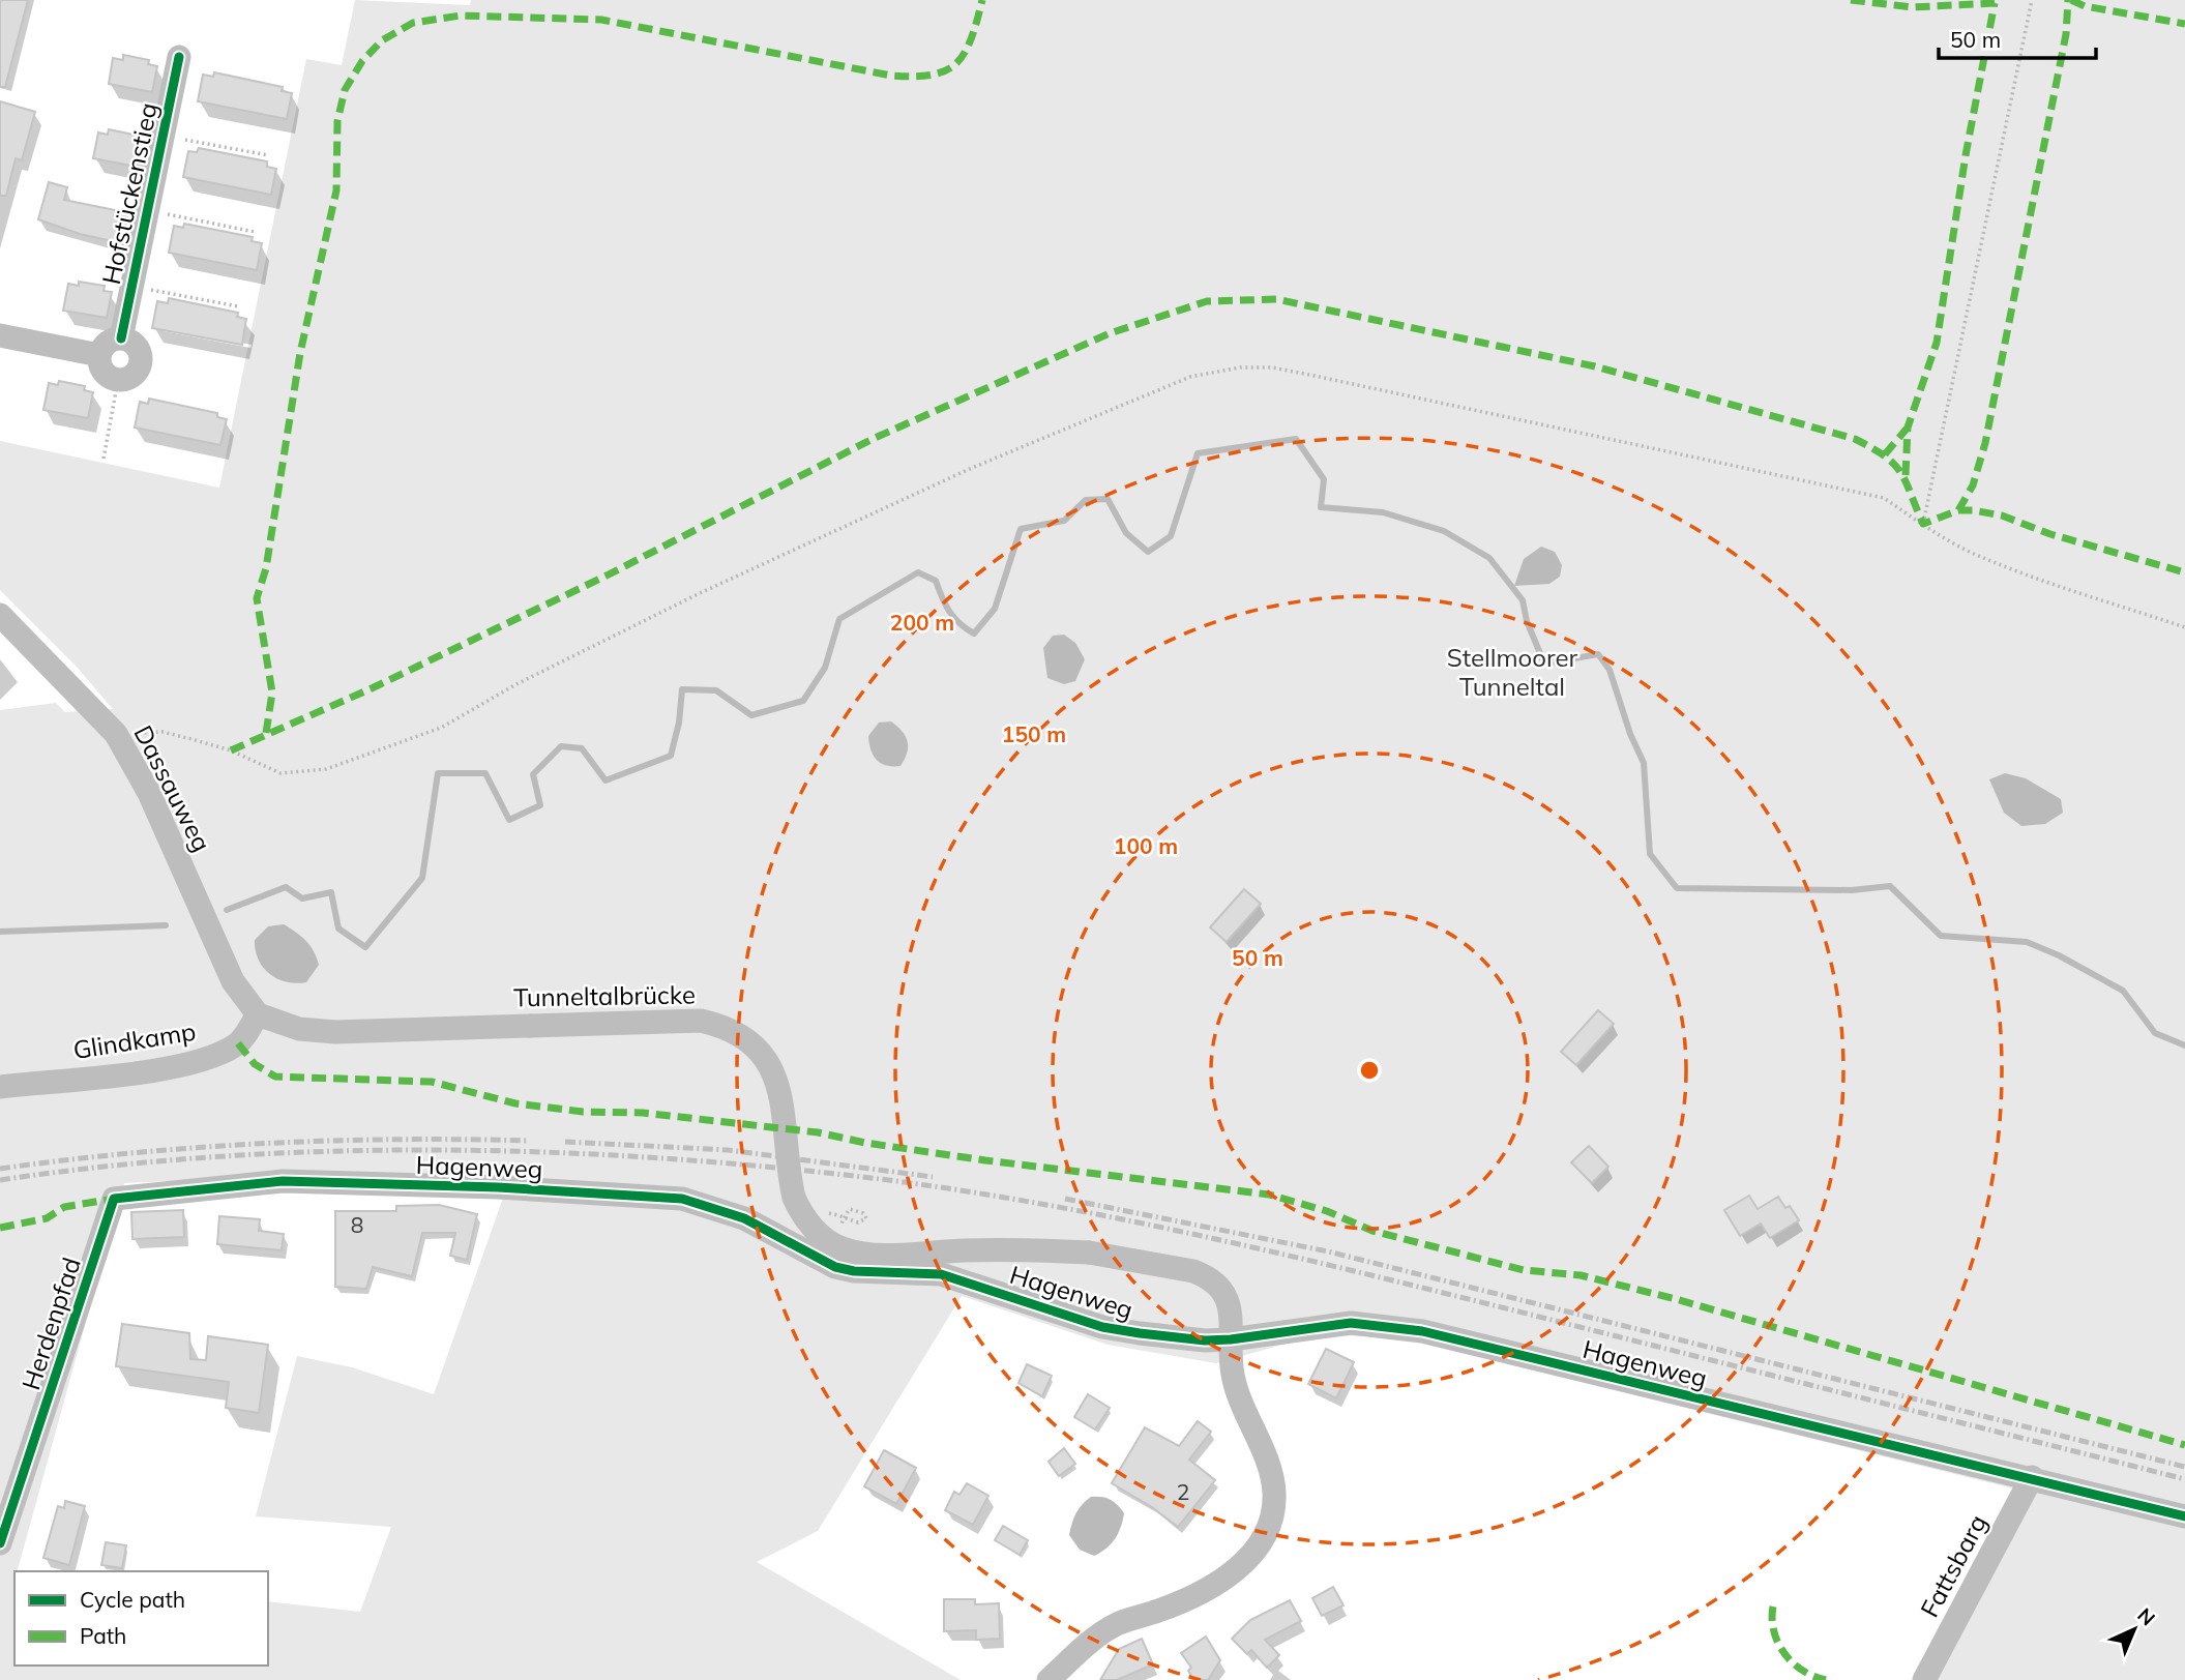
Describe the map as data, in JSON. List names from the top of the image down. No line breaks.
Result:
{"streets":{"street":["Hofstückenstieg","Dassauweg","Tunneltalbrücke","Glindkamp","Hagenweg","Herdenpfad","Fattsbarg"]},"crossings":[["Dassauweg","Tunneltalbrücke"],["Dassauweg","Glindkamp"],["Tunneltalbrücke","Glindkamp"],["Tunneltalbrücke","Hagenweg"],["Hagenweg","Herdenpfad"],["Hagenweg","Fattsbarg"]],"parks":["Stellmoorer Tunneltal"],"house_numbers":["8","2"],"legend":["Cycle path","Path"],"scale_bar":"50 m","north":"top right","rings":["200 m","150 m","100 m","50 m"]}
